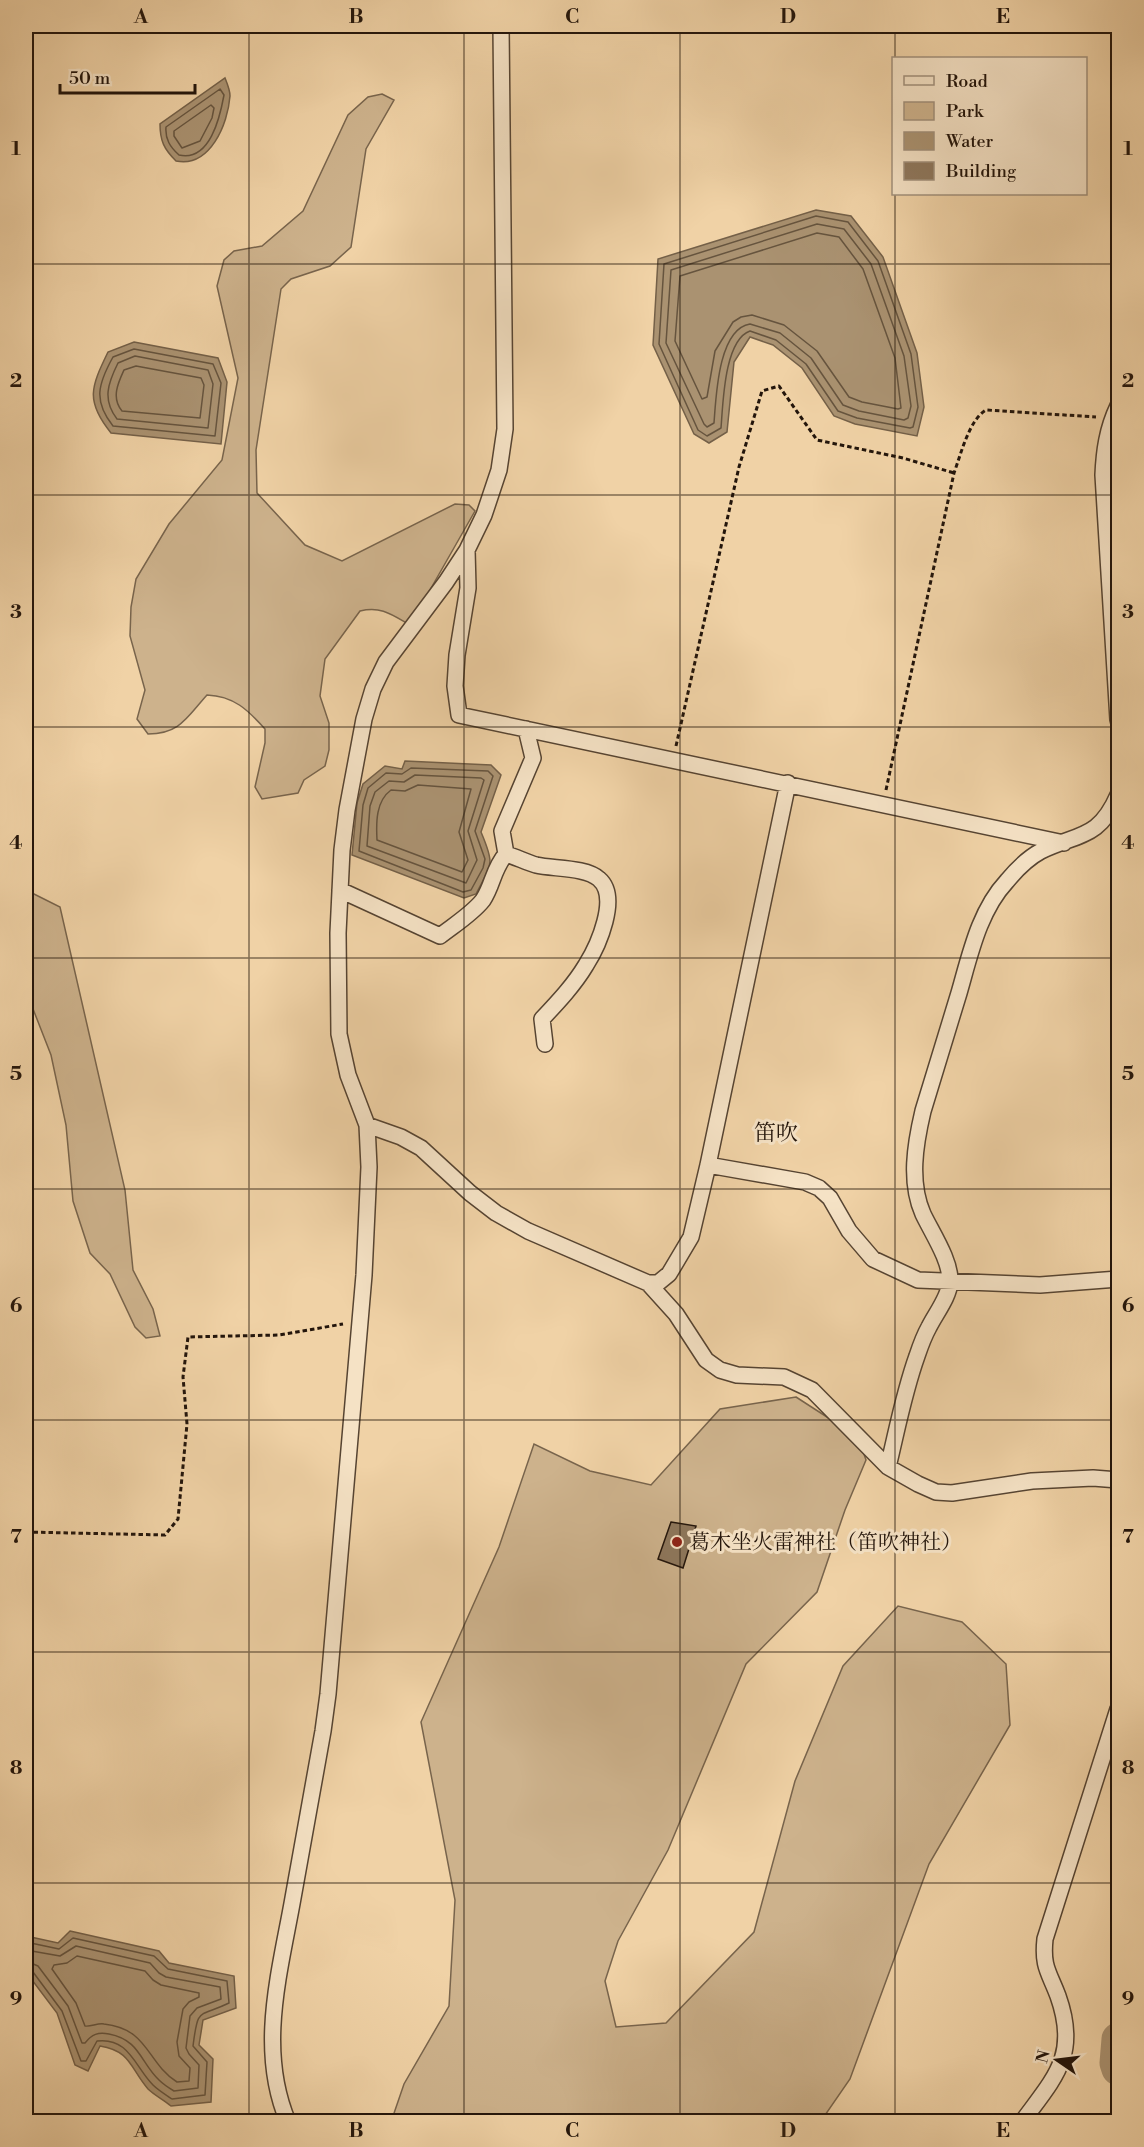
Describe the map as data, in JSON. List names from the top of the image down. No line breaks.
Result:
{"districts":["笛吹"],"places":["葛木坐火雷神社（笛吹神社）"],"legend":["Road","Park","Water","Building"],"scale_bar":"50 m","north":"left","grid":{"columns":["A","B","C","D","E"],"rows":["1","2","3","4","5","6","7","8","9"]}}
